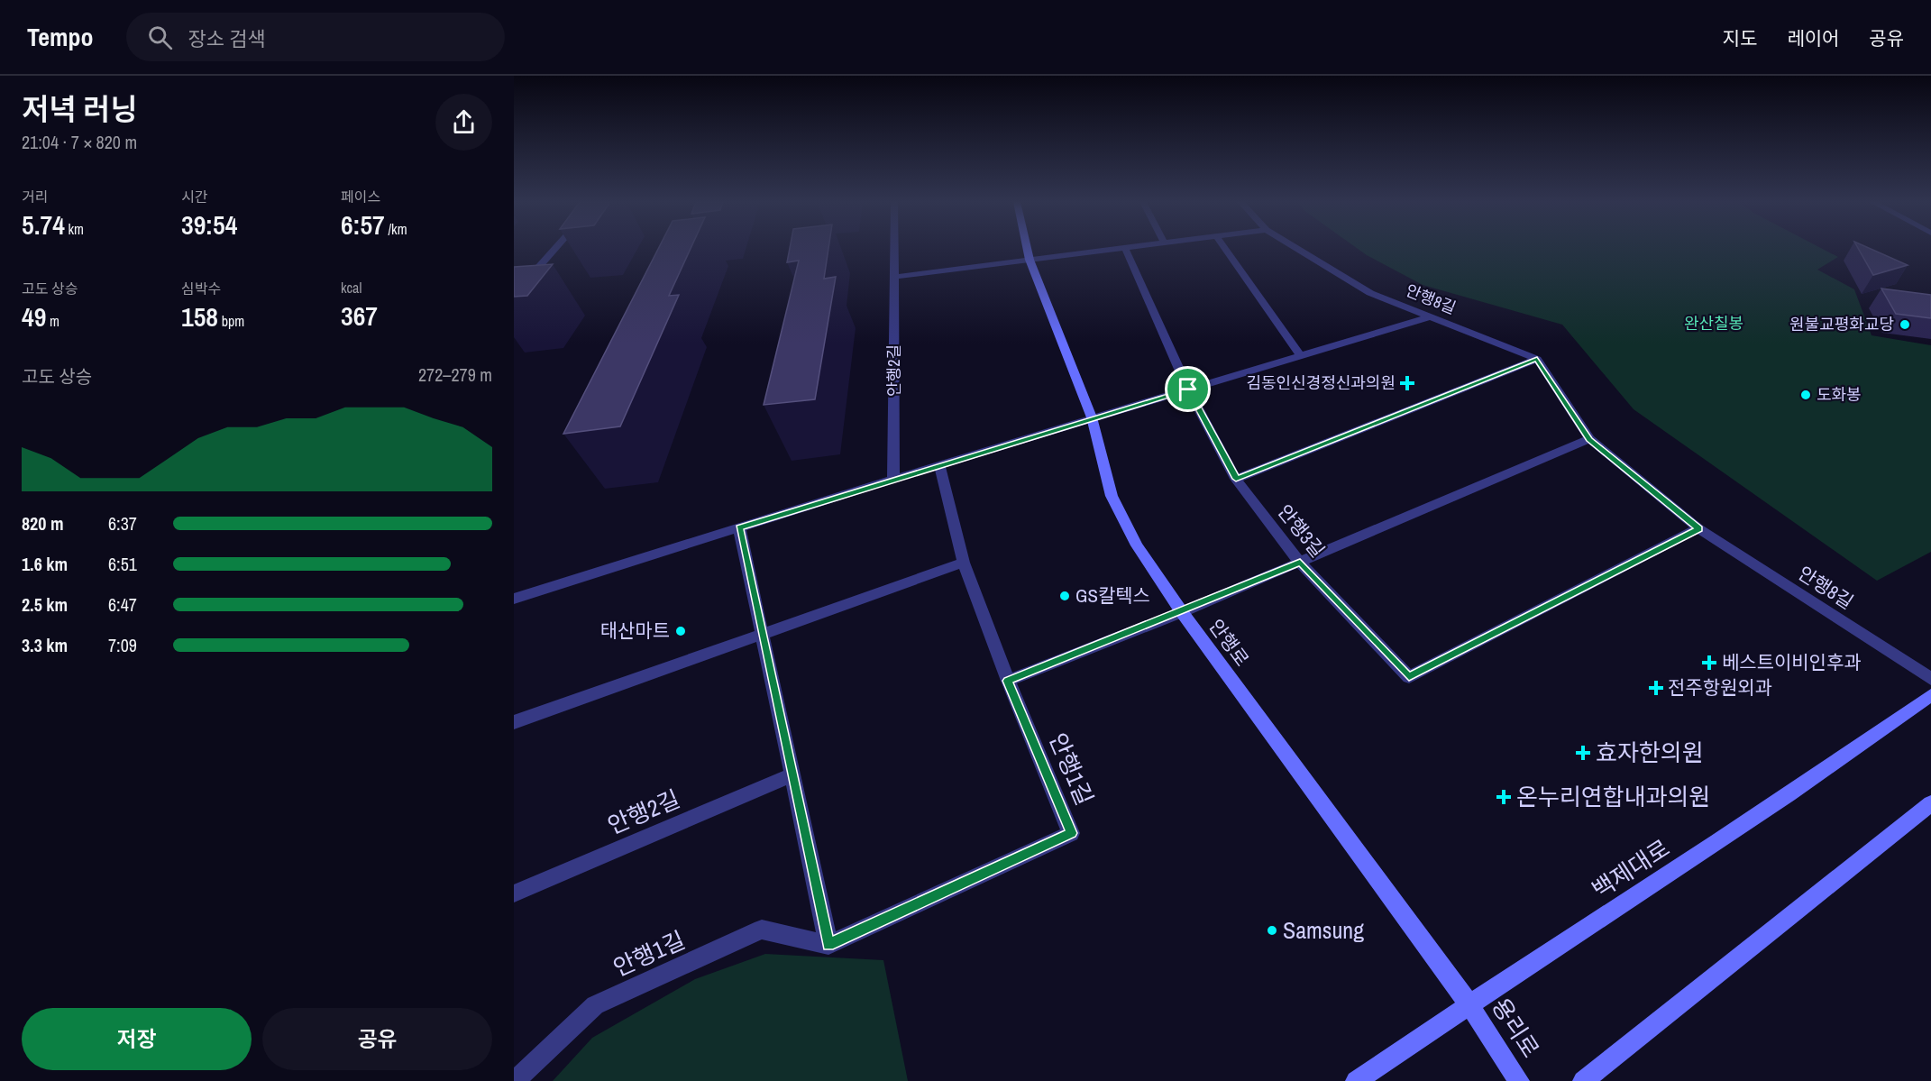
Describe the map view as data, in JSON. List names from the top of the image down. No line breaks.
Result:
{"streets":{"street":["안행8길","안행2길","안행3길","안행로","안행1길","백제대로","용리로"]},"crossings":[["안행8길","안행3길"],["안행로","백제대로"],["안행로","용리로"],["백제대로","용리로"]],"parks":["완산칠봉"],"places":{"other":["원불교평화교당","도화봉","GS칼텍스","태산마트","Samsung"],"health":["김동인신경정신과의원","베스트이비인후과","전주항원외과","효자한의원","온누리연합내과의원"]},"page":{"header":"Tempo","search":"장소 검색","nav":["지도","레이어","공유"],"heading":["저녁 러닝","21:04 · 7 × 820 m"],"stats":[["거리","5.74 km"],["시간","39:54"],["페이스","6:57 /km"],["고도 상승","49 m"],["심박수","158 bpm"],["kcal","367"]],"chart":["고도 상승","272–279 m"],"list":[{"name":"820 m","note":"6:37"},{"name":"1.6 km","note":"6:51"},{"name":"2.5 km","note":"6:47"},{"name":"3.3 km","note":"7:09"}],"buttons":["저장","공유"]}}
